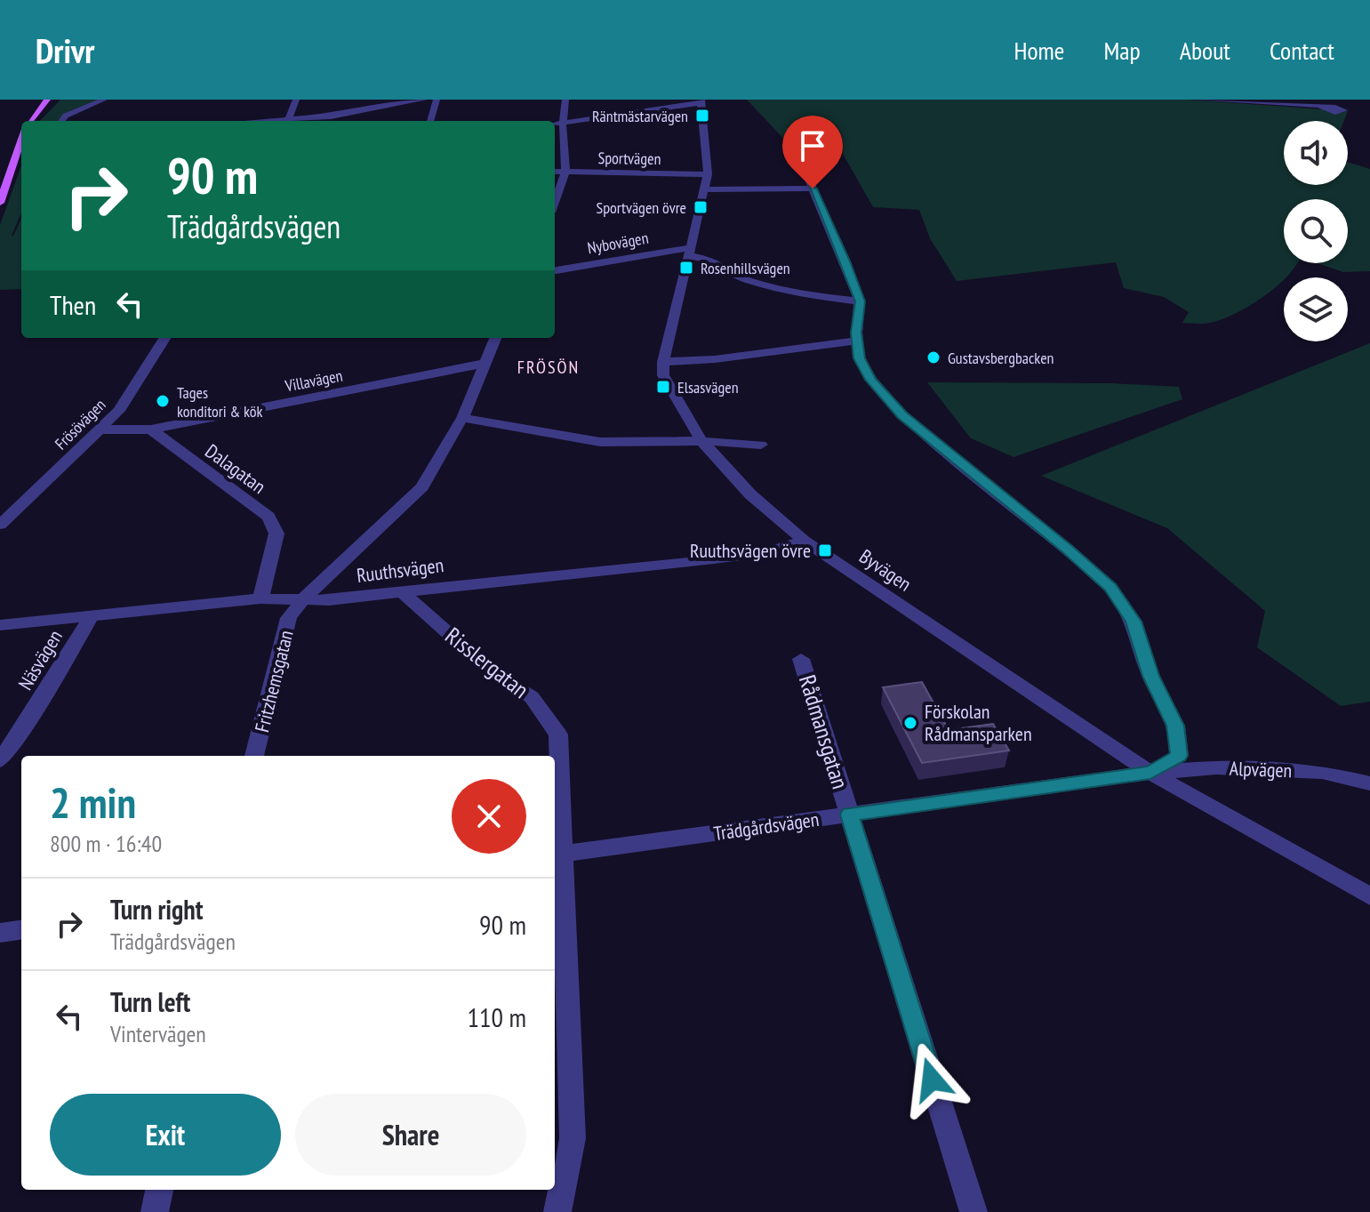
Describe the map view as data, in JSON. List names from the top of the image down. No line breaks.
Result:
{"streets":{"street":["Sportvägen","Nybovägen","Villavägen","Frösövägen","Dalagatan","Ruuthsvägen","Byvägen","Näsvägen","Risslergatan","Fritzhemsgatan","Rådmansgatan","Alpvägen","Trädgårdsvägen"]},"crossings":[["Villavägen","Dalagatan"],["Villavägen","Fritzhemsgatan"],["Dalagatan","Ruuthsvägen"],["Ruuthsvägen","Byvägen"],["Ruuthsvägen","Näsvägen"],["Ruuthsvägen","Risslergatan"],["Ruuthsvägen","Fritzhemsgatan"],["Byvägen","Alpvägen"],["Byvägen","Trädgårdsvägen"],["Risslergatan","Trädgårdsvägen"],["Rådmansgatan","Trädgårdsvägen"],["Alpvägen","Trädgårdsvägen"]],"districts":["FRÖSÖN"],"places":{"transit":["Räntmästarvägen","Sportvägen övre","Rosenhillsvägen","Elsasvägen","Ruuthsvägen övre"],"other":["Gustavsbergbacken","Tages konditori & kök","Förskolan Rådmansparken"]},"page":{"header":"Drivr","nav":["Home","Map","About","Contact"],"turn":["90 m","Trädgårdsvägen"],"then":"Then","heading":["2 min","800 m · 16:40"],"list":[{"name":"Turn right","note":"Trädgårdsvägen","value":"90 m"},{"name":"Turn left","note":"Vintervägen","value":"110 m"}],"buttons":["Exit","Share"]}}
